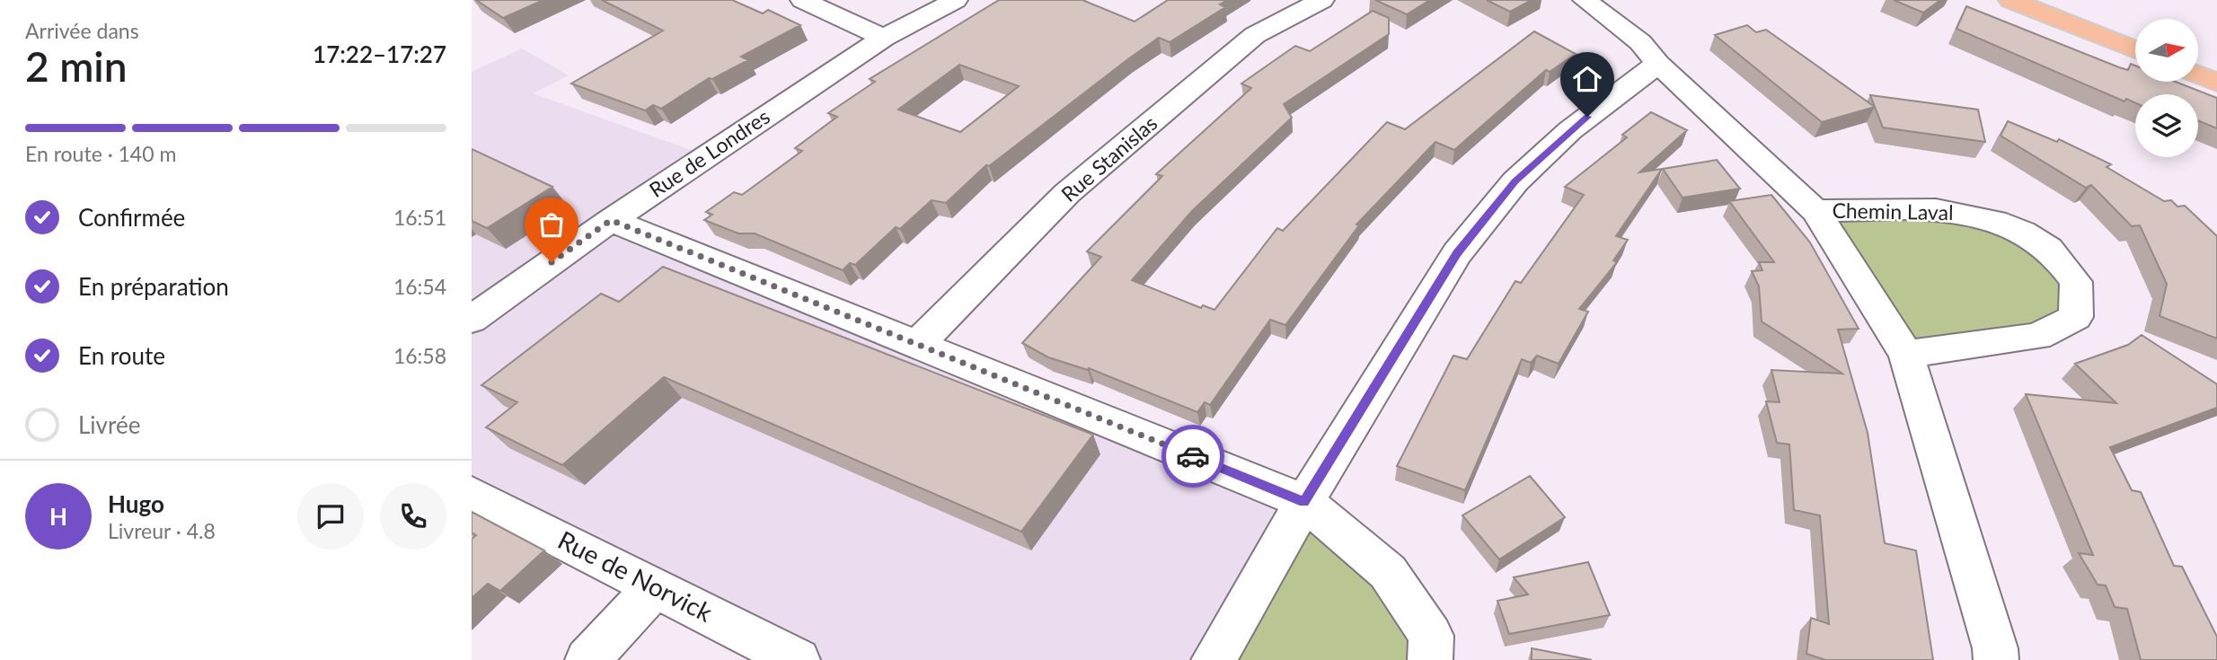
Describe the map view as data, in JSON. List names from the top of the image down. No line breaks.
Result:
{"streets":{"street":["Rue de Londres","Rue Stanislas","Chemin Laval","Rue de Norvick"]},"north":"right","page":{"heading":["2 min","Arrivée dans","17:22–17:27"],"panel":["Hugo","Livreur · 4.8"],"bar":"En route · 140 m","list":[["Confirmée","16:51"],["En préparation","16:54"],["En route","16:58"],"Livrée"],"round":"H"}}
